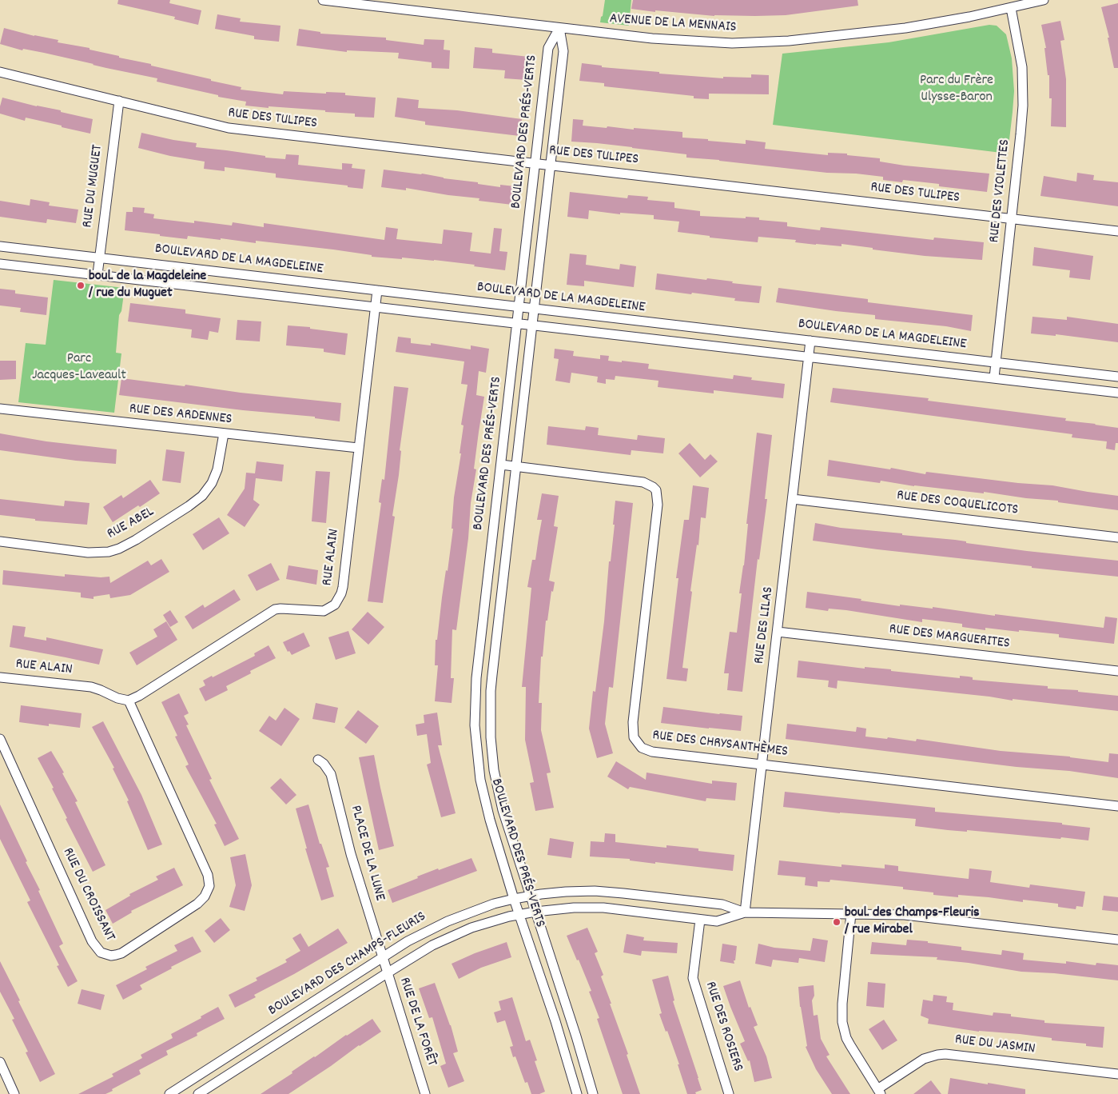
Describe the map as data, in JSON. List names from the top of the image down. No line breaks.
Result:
{"streets":{"street":["AVENUE DE LA MENNAIS","RUE DES TULIPES","BOULEVARD DES PRÉS-VERTS","RUE DU MUGUET","RUE DES VIOLETTES","BOULEVARD DE LA MAGDELEINE","RUE DES ARDENNES","RUE DES COQUELICOTS","RUE ABEL","RUE ALAIN","RUE DES LILAS","RUE DES MARGUERITES","RUE DES CHRYSANTHÈMES","PLACE DE LA LUNE","RUE DU CROISSANT","BOULEVARD DES CHAMPS-FLEURIS","RUE DE LA FORÊT","RUE DES ROSIERS","RUE DU JASMIN"]},"crossings":[["AVENUE DE LA MENNAIS","BOULEVARD DES PRÉS-VERTS"],["AVENUE DE LA MENNAIS","RUE DES VIOLETTES"],["RUE DES TULIPES","BOULEVARD DES PRÉS-VERTS"],["RUE DES TULIPES","RUE DU MUGUET"],["RUE DES TULIPES","RUE DES VIOLETTES"],["BOULEVARD DES PRÉS-VERTS","BOULEVARD DE LA MAGDELEINE"],["BOULEVARD DES PRÉS-VERTS","RUE DES CHRYSANTHÈMES"],["BOULEVARD DES PRÉS-VERTS","BOULEVARD DES CHAMPS-FLEURIS"],["RUE DU MUGUET","BOULEVARD DE LA MAGDELEINE"],["RUE DES VIOLETTES","BOULEVARD DE LA MAGDELEINE"],["BOULEVARD DE LA MAGDELEINE","RUE ALAIN"],["BOULEVARD DE LA MAGDELEINE","RUE DES LILAS"],["RUE DES ARDENNES","RUE ABEL"],["RUE DES ARDENNES","RUE ALAIN"],["RUE DES COQUELICOTS","RUE DES LILAS"],["RUE ALAIN","RUE DU CROISSANT"],["RUE DES LILAS","RUE DES MARGUERITES"],["RUE DES LILAS","RUE DES CHRYSANTHÈMES"],["RUE DES LILAS","BOULEVARD DES CHAMPS-FLEURIS"],["PLACE DE LA LUNE","BOULEVARD DES CHAMPS-FLEURIS"],["PLACE DE LA LUNE","RUE DE LA FORÊT"],["BOULEVARD DES CHAMPS-FLEURIS","RUE DE LA FORÊT"],["BOULEVARD DES CHAMPS-FLEURIS","RUE DES ROSIERS"]],"parks":["Parc du Frère Ulysse-Baron","Parc Jacques-Laveault"],"places":["boul. de la Magdeleine / rue du Muguet","boul. des Champs-Fleuris / rue Mirabel"]}
